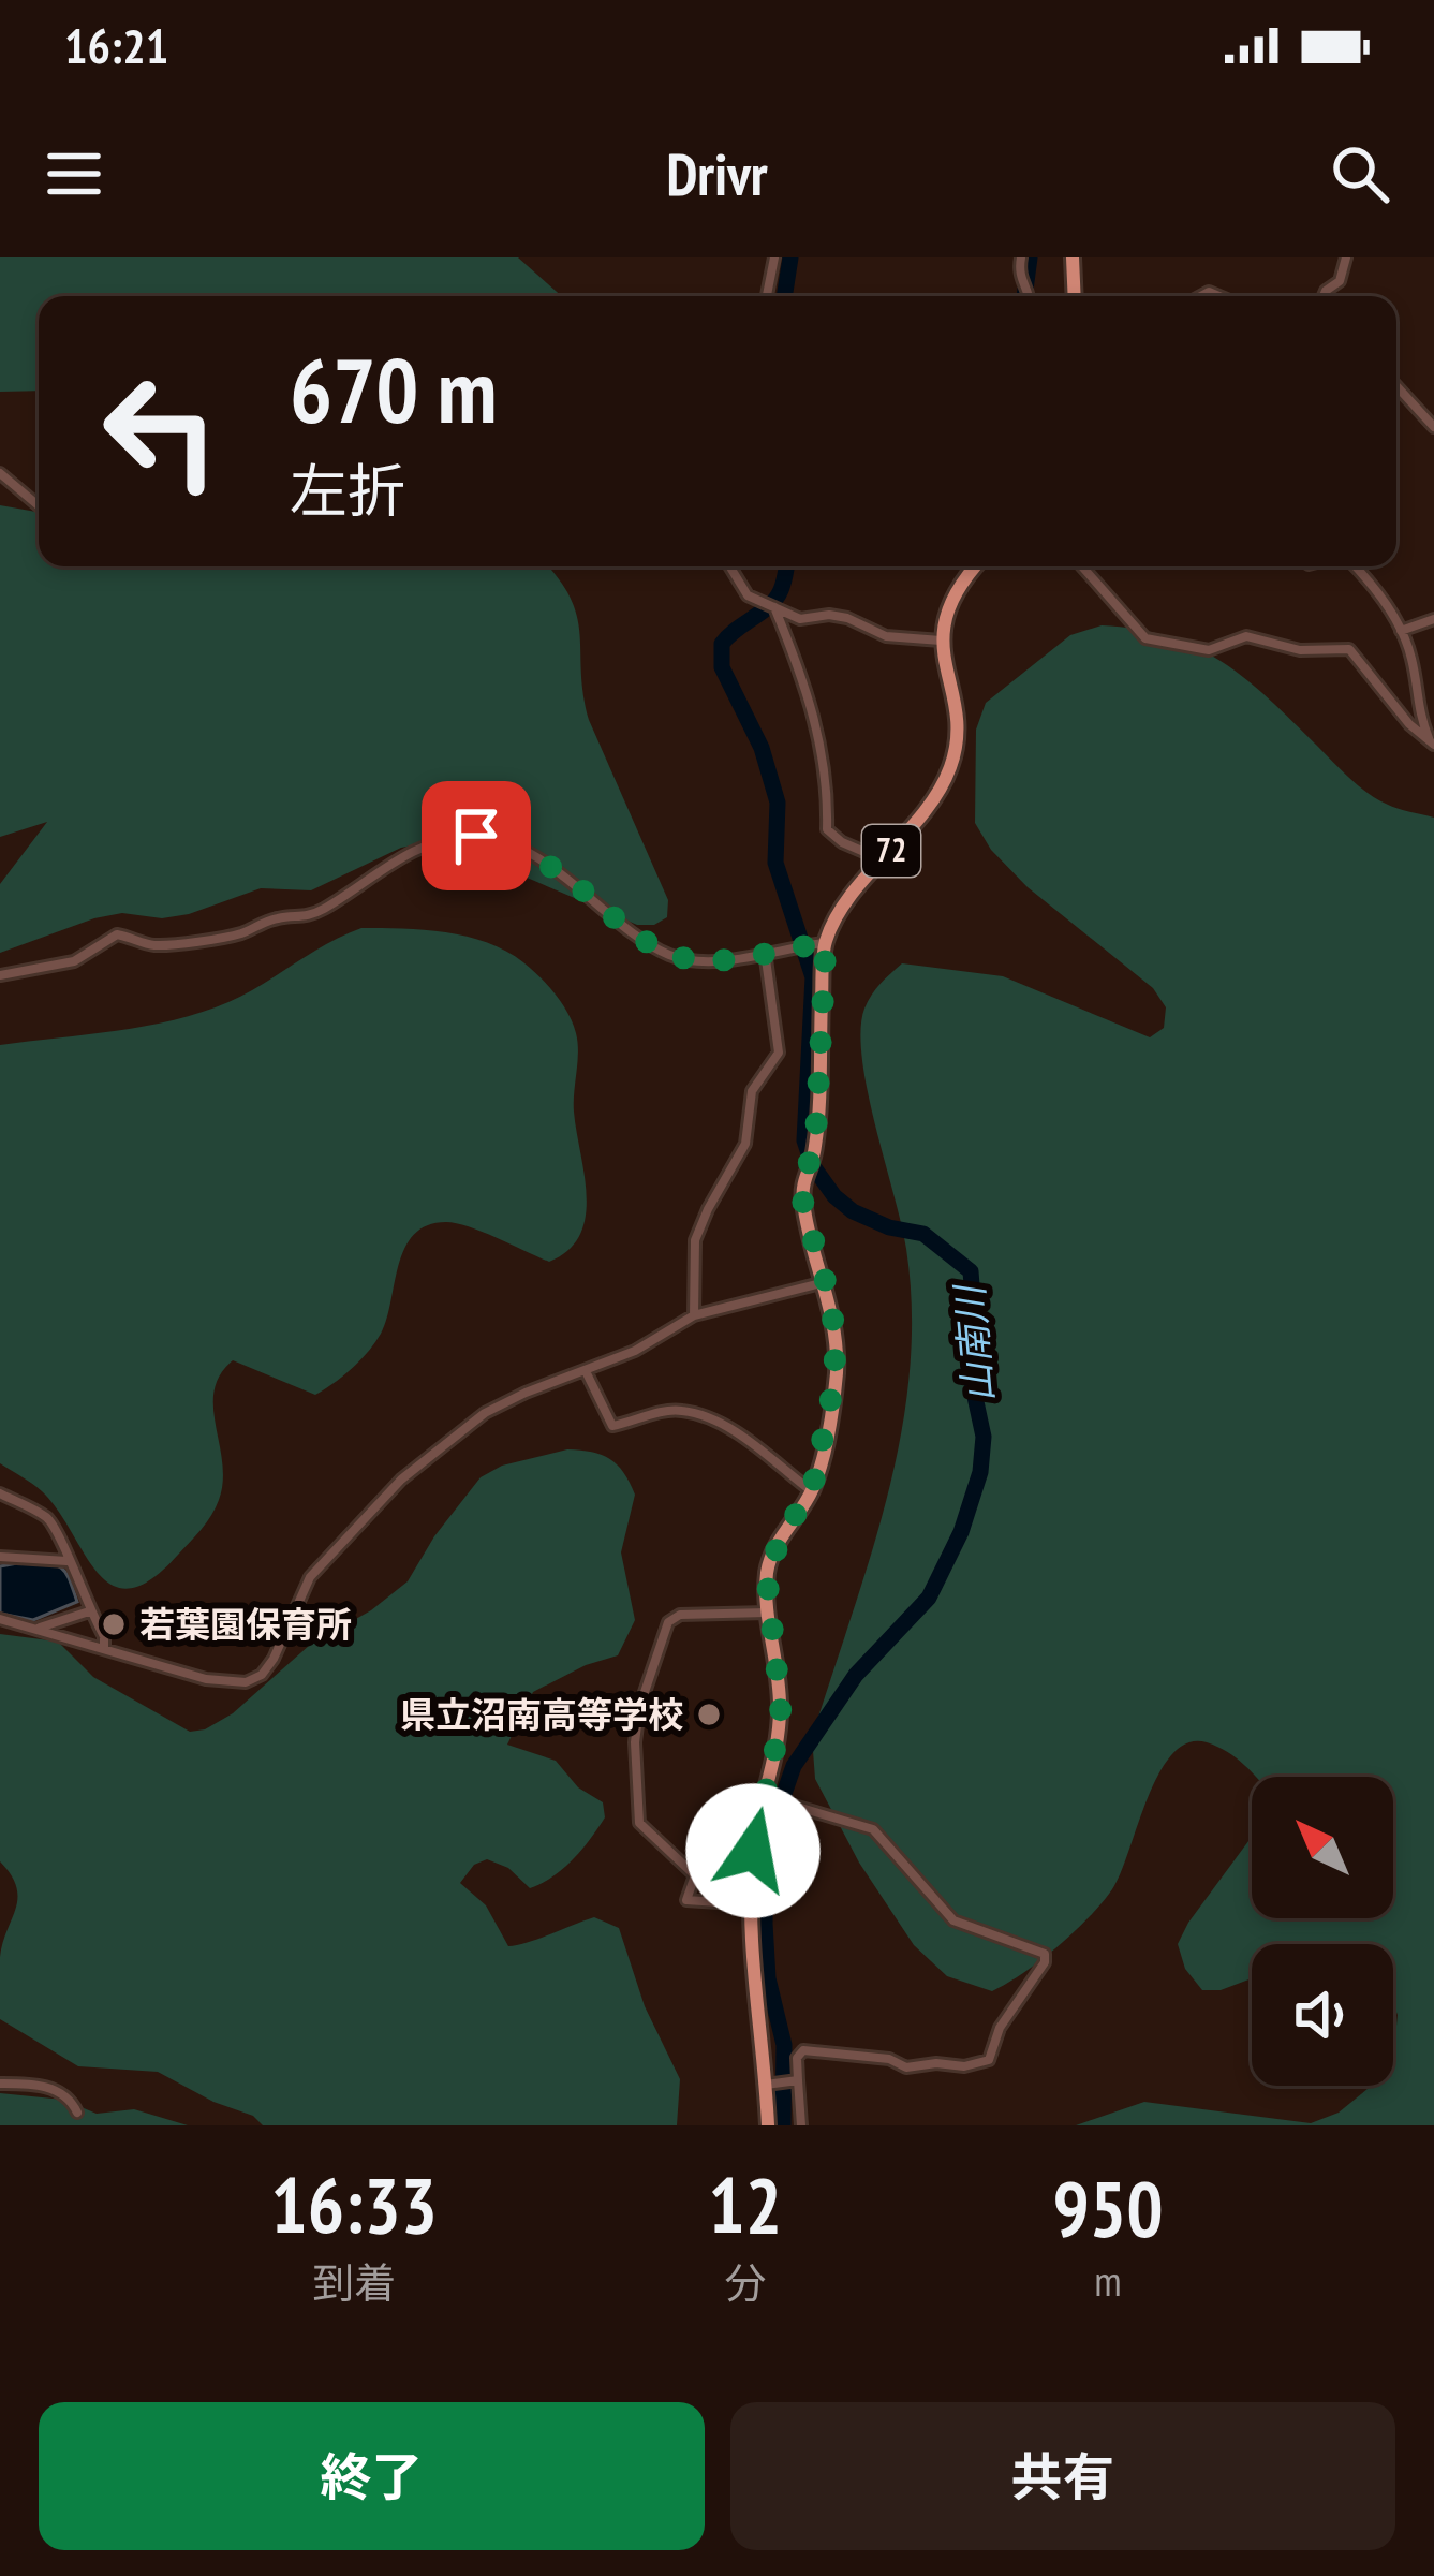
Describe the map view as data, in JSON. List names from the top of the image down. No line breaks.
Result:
{"streets":{"main road":["72"]},"water":["山南川"],"places":["若葉園保育所","県立沼南高等学校"],"north":"top left","page":{"status":"16:21","header":"Drivr","turn":["670 m","左折"],"eta":["16:33","到着","12","分","950","m"],"buttons":["終了","共有"]}}
